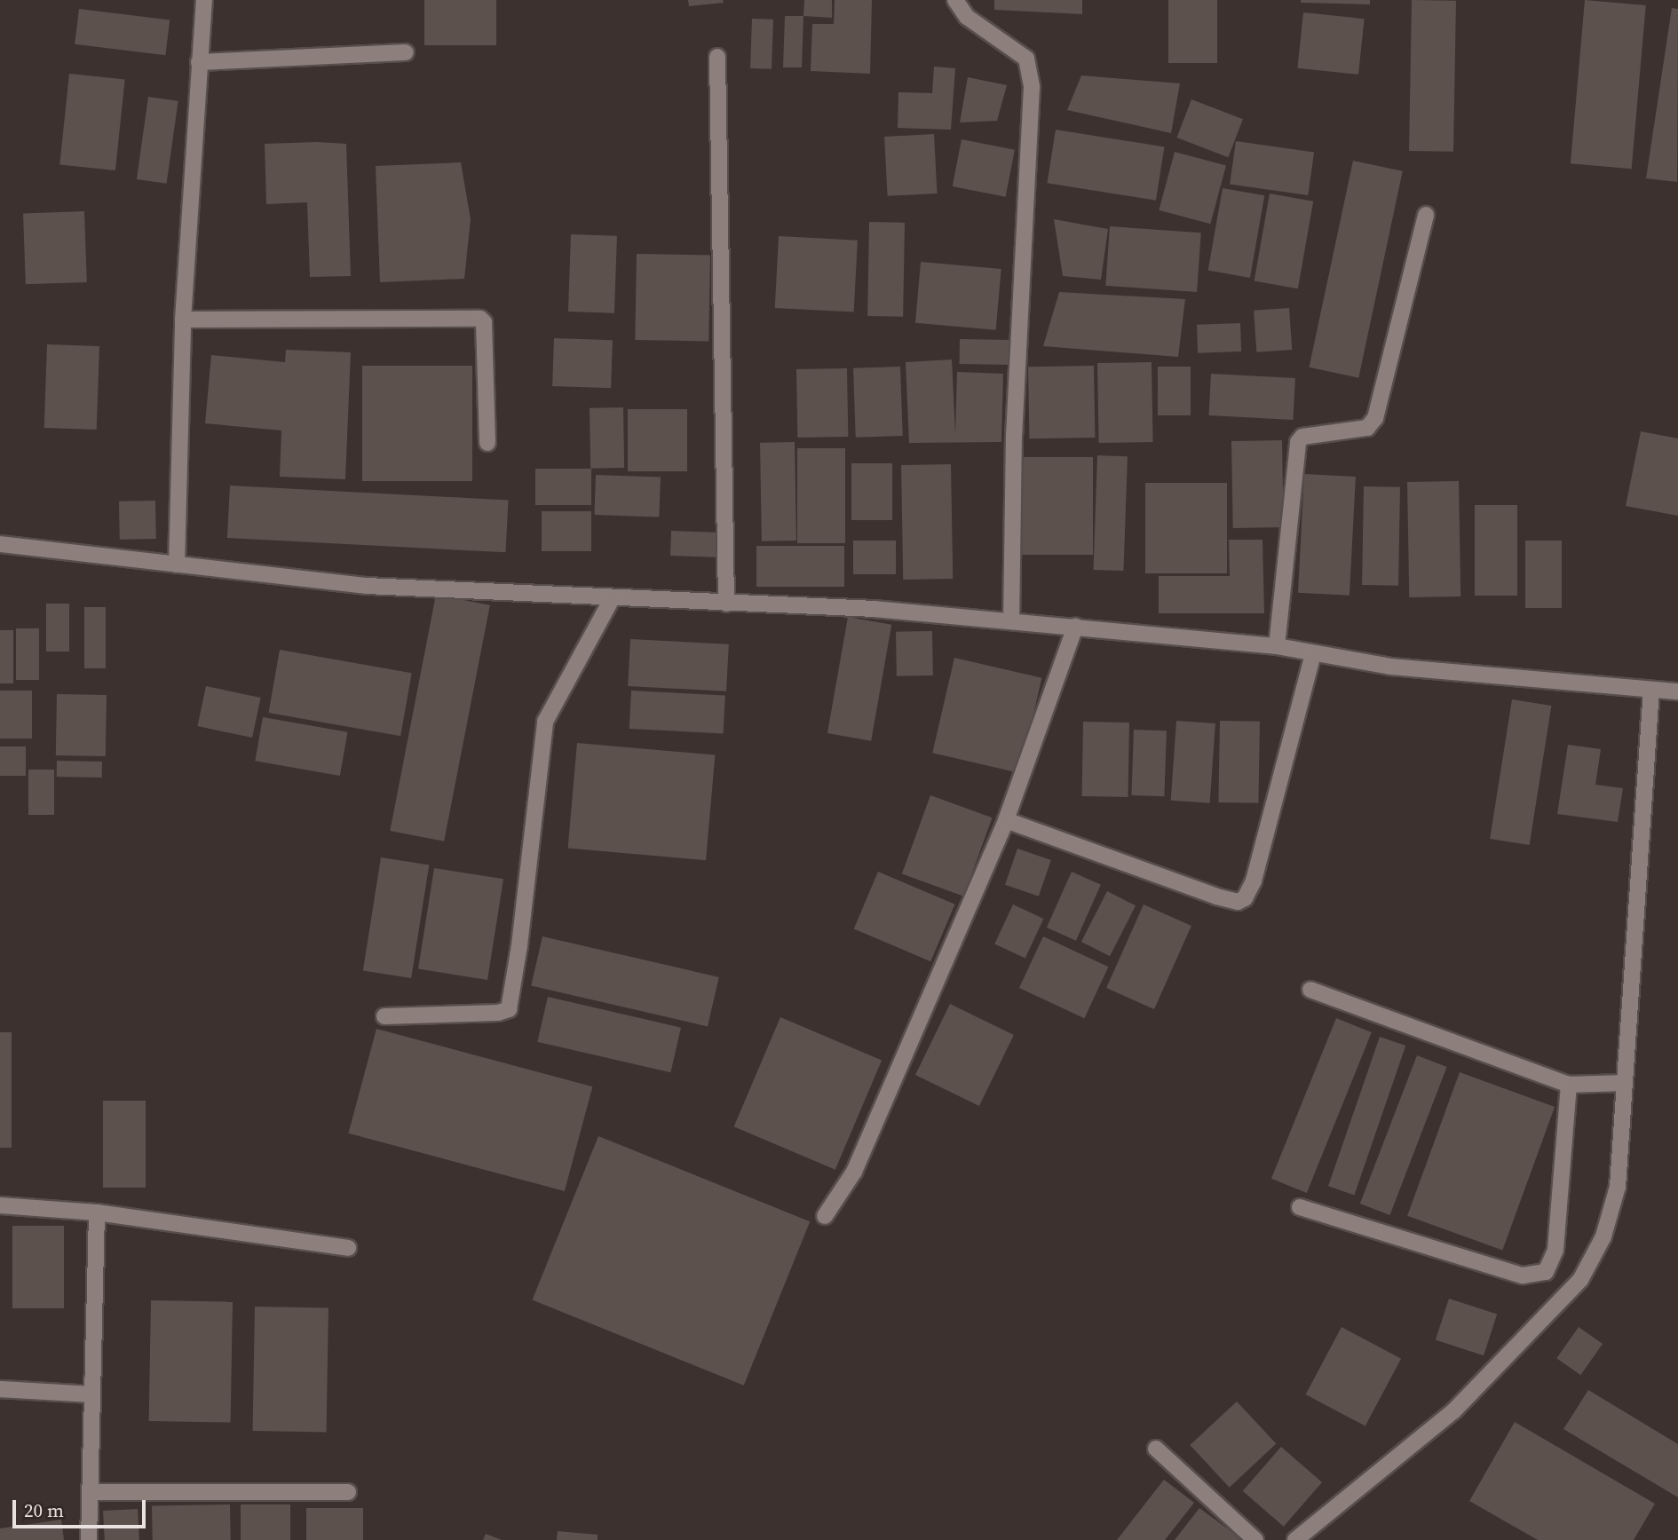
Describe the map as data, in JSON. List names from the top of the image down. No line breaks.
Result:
{"scale_bar":"20 m"}
